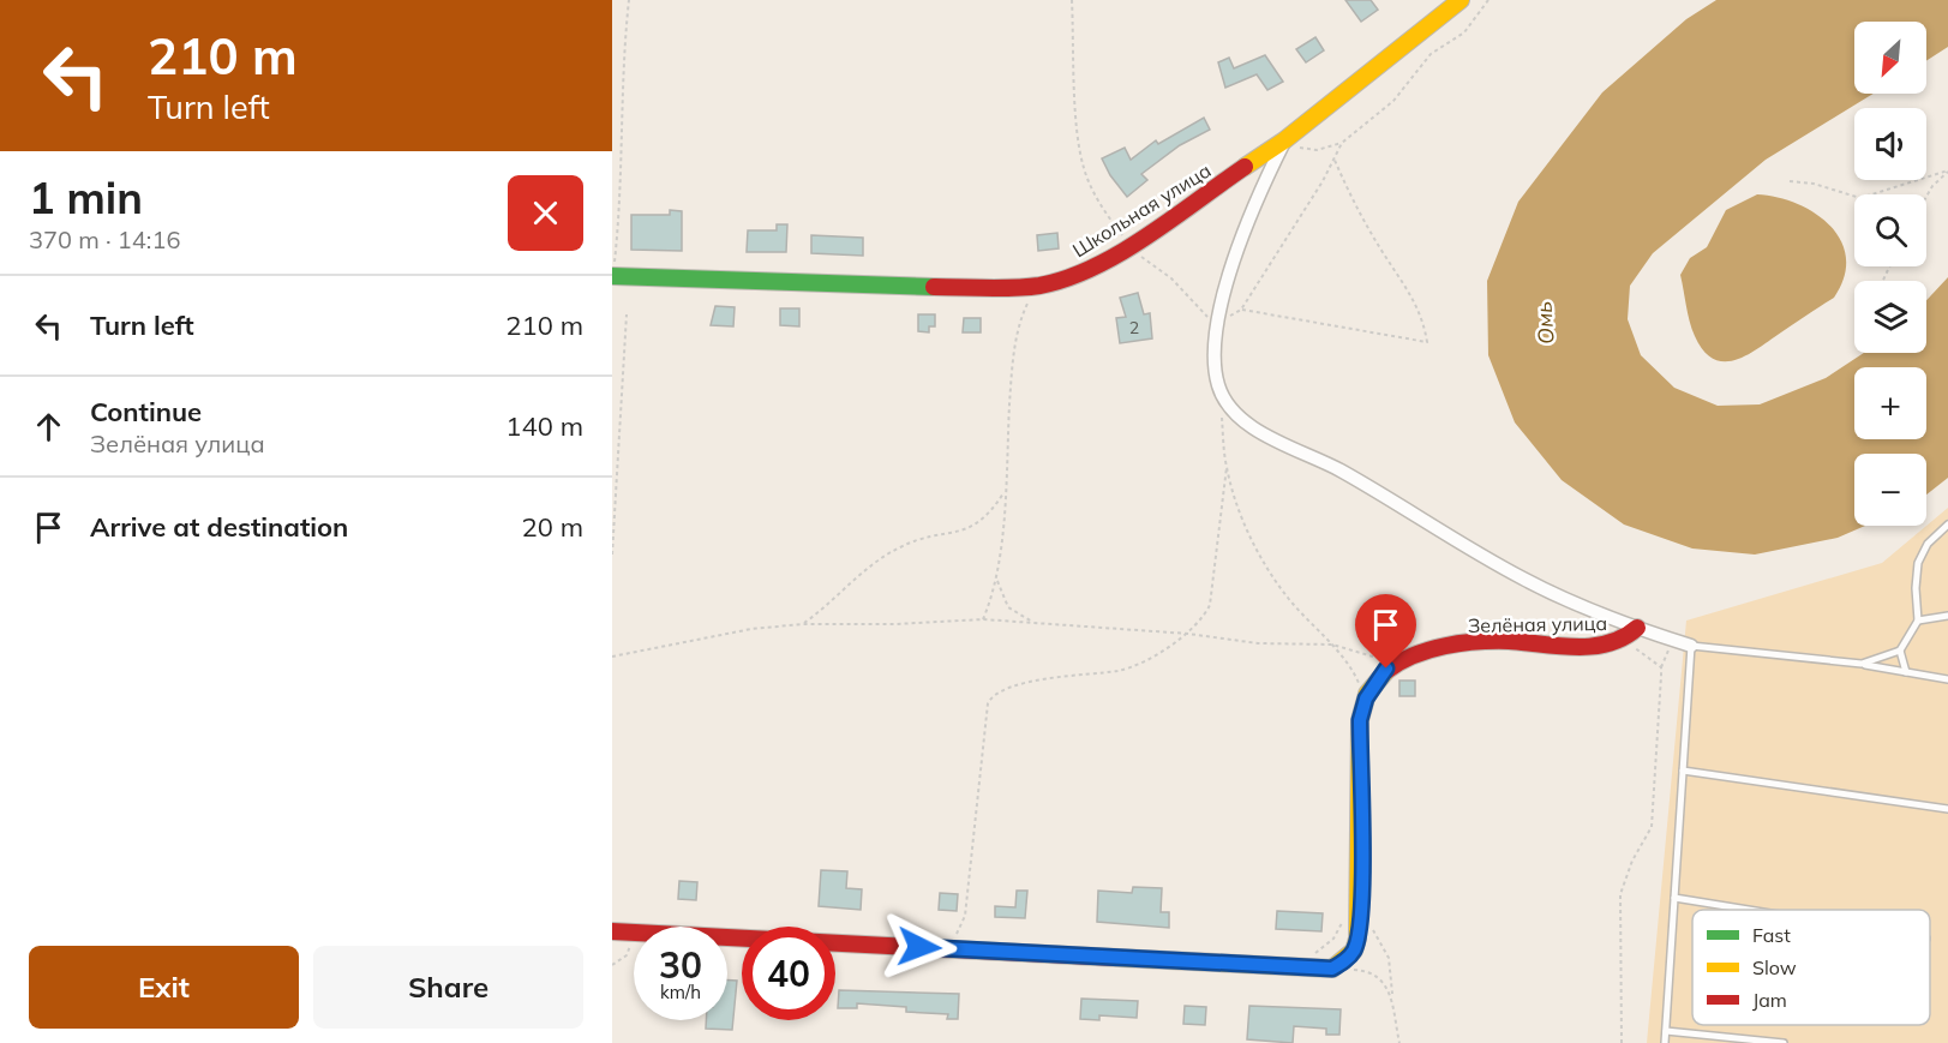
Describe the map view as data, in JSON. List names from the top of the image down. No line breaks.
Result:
{"streets":{"street":["Школьная улица","Зелёная улица"]},"water":["Омь"],"house_numbers":["2"],"legend":["Fast","Slow","Jam"],"north":"bottom left","page":{"turn":["210 m","Turn left"],"map_buttons":["+","−"],"heading":["1 min","370 m · 14:16"],"list":[{"name":"Turn left","value":"210 m"},{"name":"Continue","note":"Зелёная улица","value":"140 m"},{"name":"Arrive at destination","value":"20 m"}],"speed":"30 km/h","limit":"40","buttons":["Exit","Share"]}}
